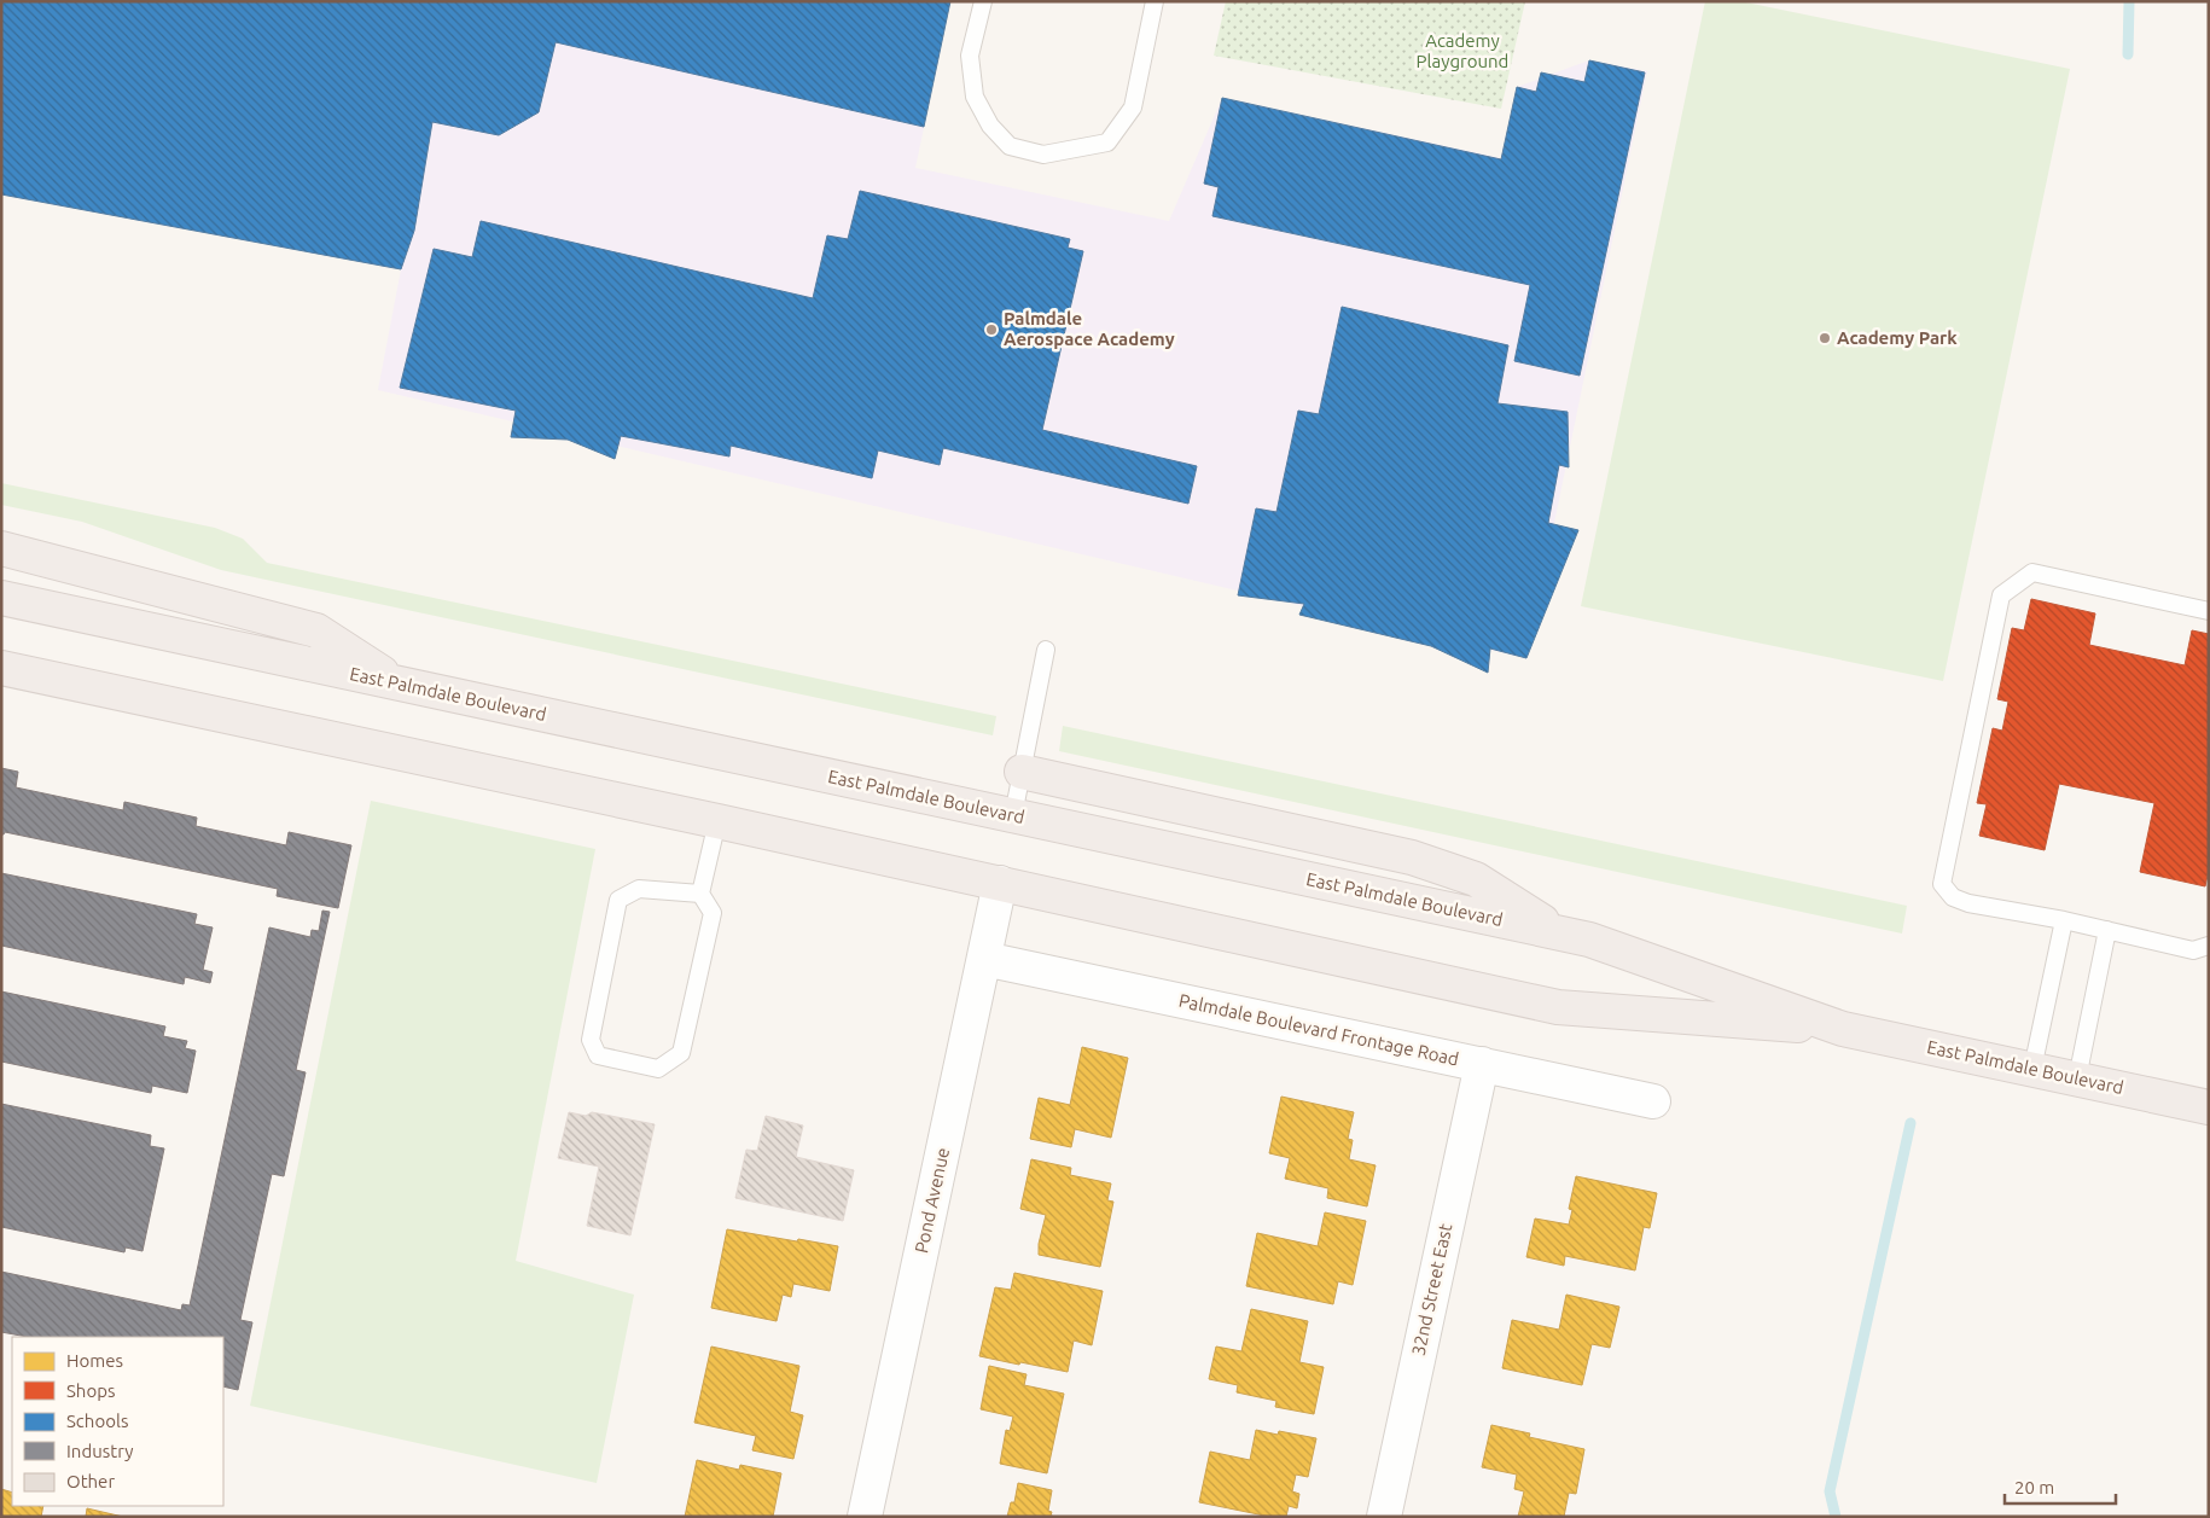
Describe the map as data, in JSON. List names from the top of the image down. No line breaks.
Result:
{"streets":{"highway":["East Palmdale Boulevard"],"street":["Palmdale Boulevard Frontage Road","Pond Avenue","32nd Street East"]},"crossings":[["East Palmdale Boulevard","Pond Avenue"],["Palmdale Boulevard Frontage Road","Pond Avenue"],["Palmdale Boulevard Frontage Road","32nd Street East"]],"parks":["Academy Playground"],"places":["Palmdale Aerospace Academy","Academy Park"],"legend":["Homes","Shops","Schools","Industry","Other"],"scale_bar":"20 m"}
